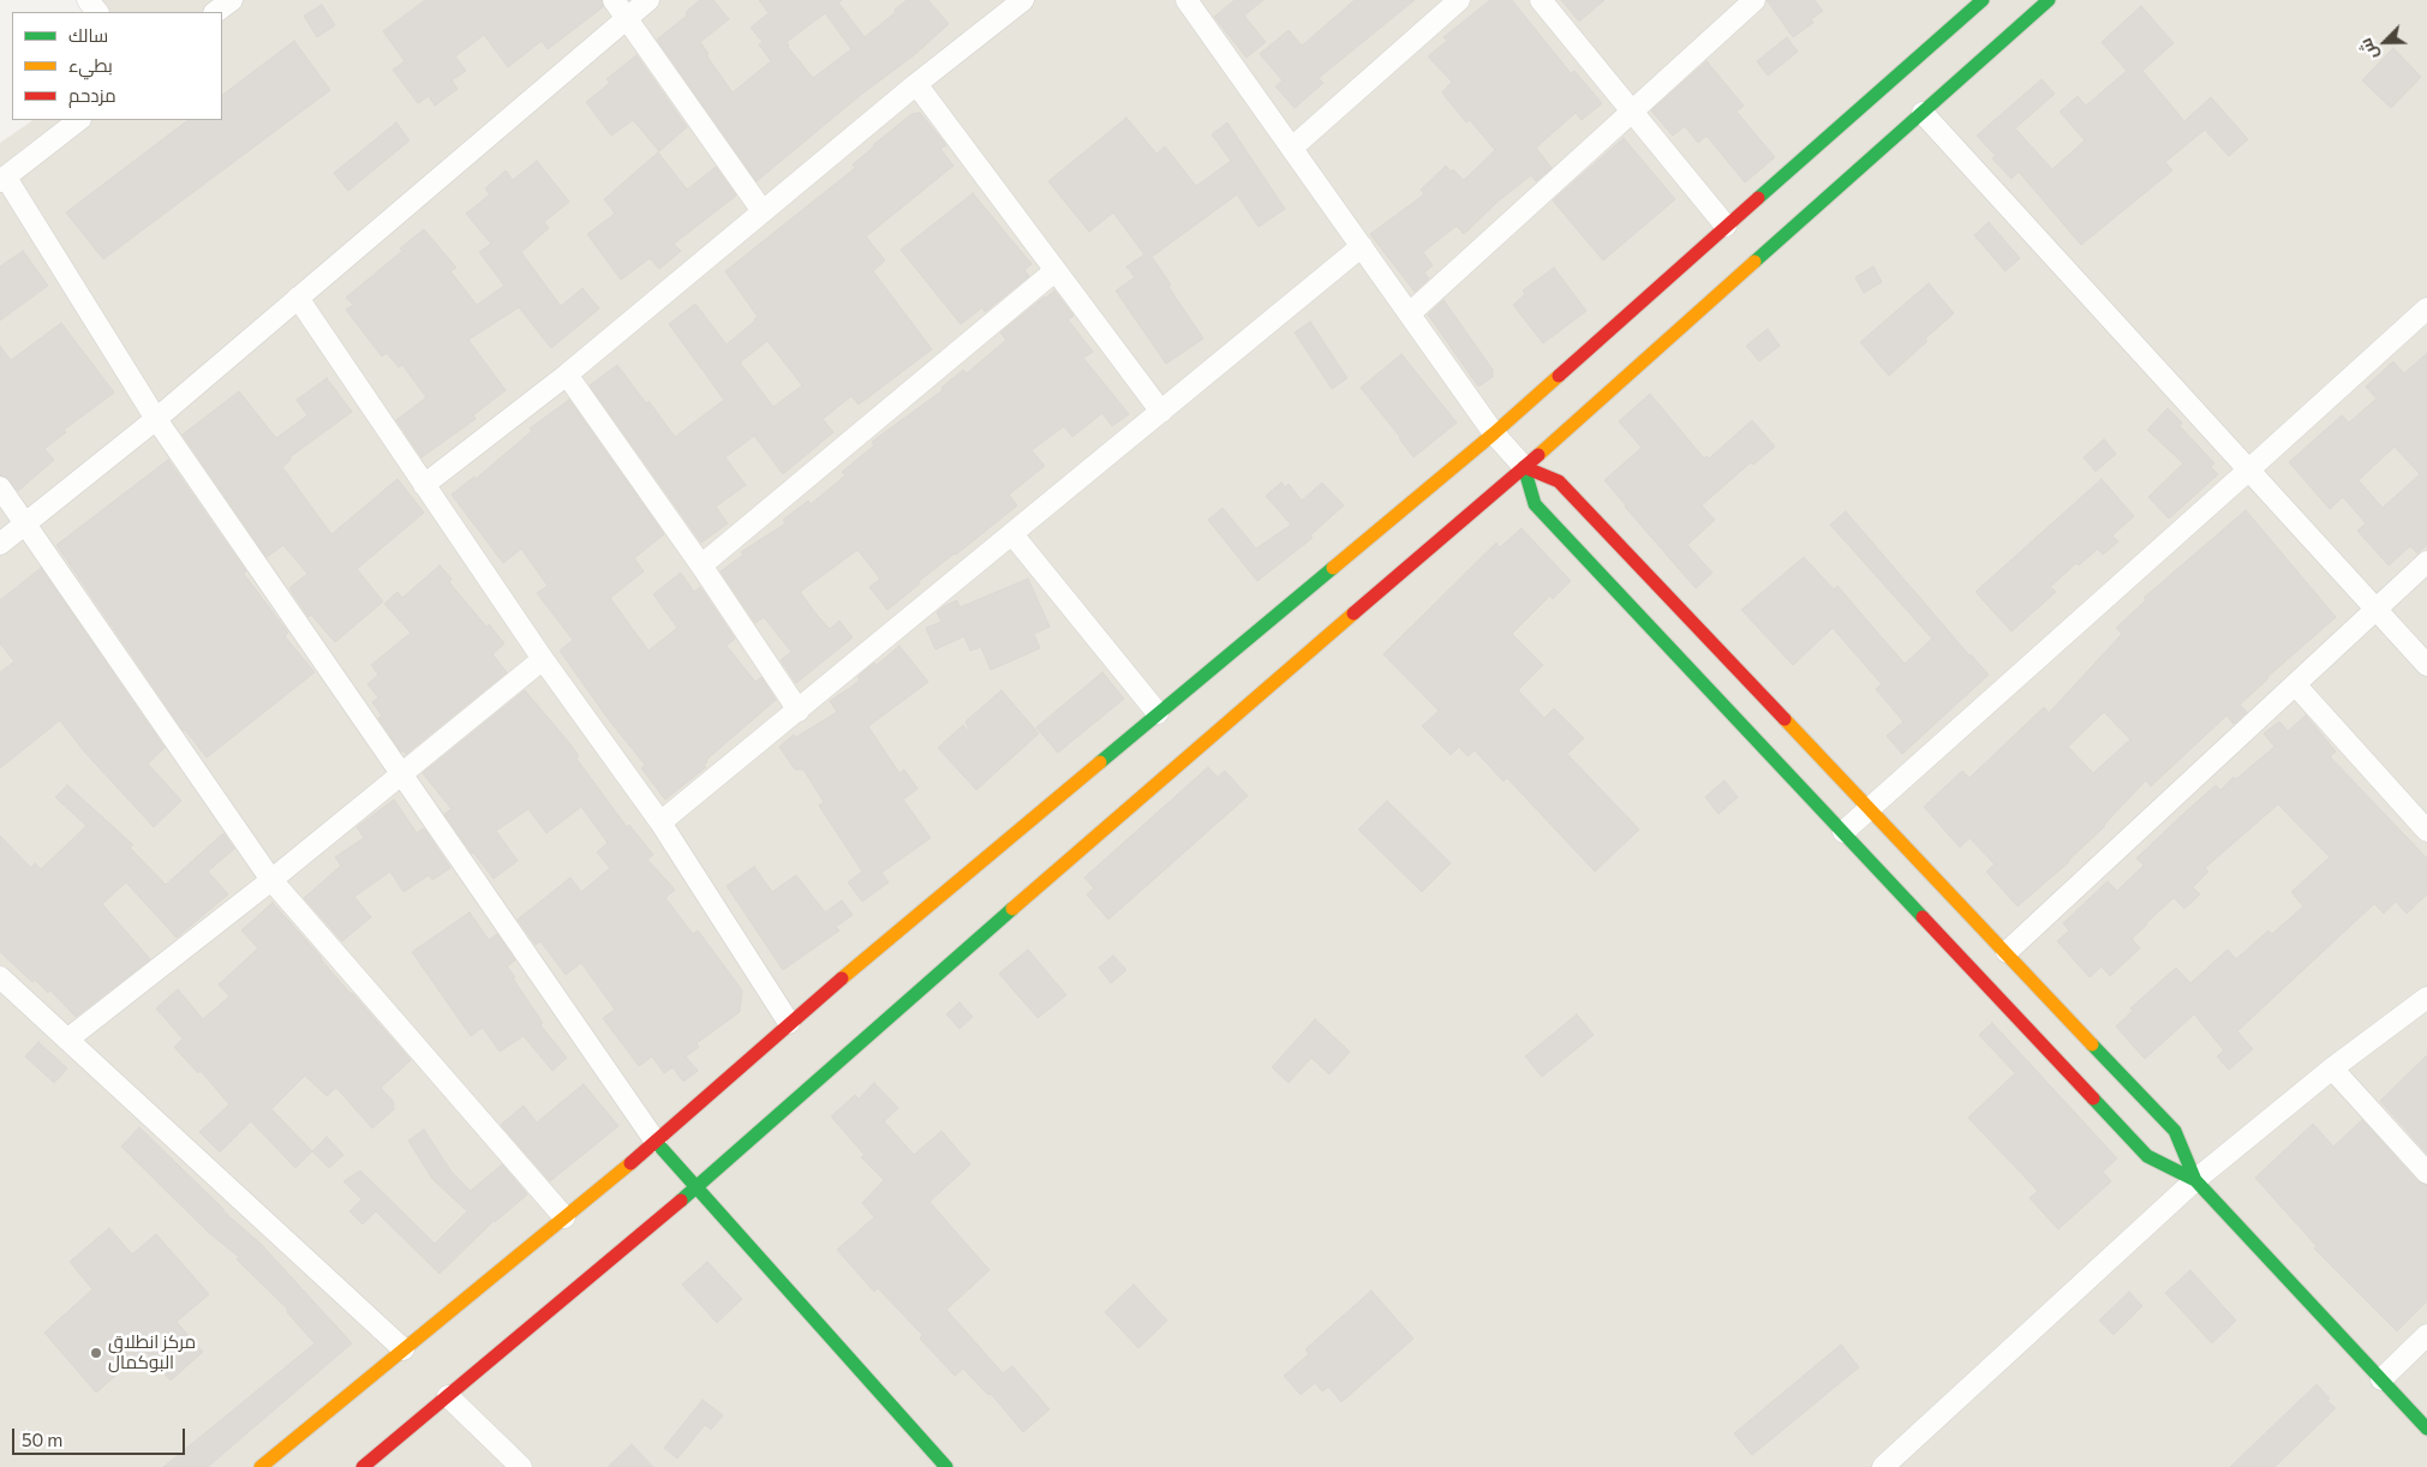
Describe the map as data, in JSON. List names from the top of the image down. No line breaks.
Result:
{"places":["مركز انطلاق البوكمال"],"legend":["سالك","بطيء","مزدحم"],"scale_bar":"50 m","north":"bottom left"}
